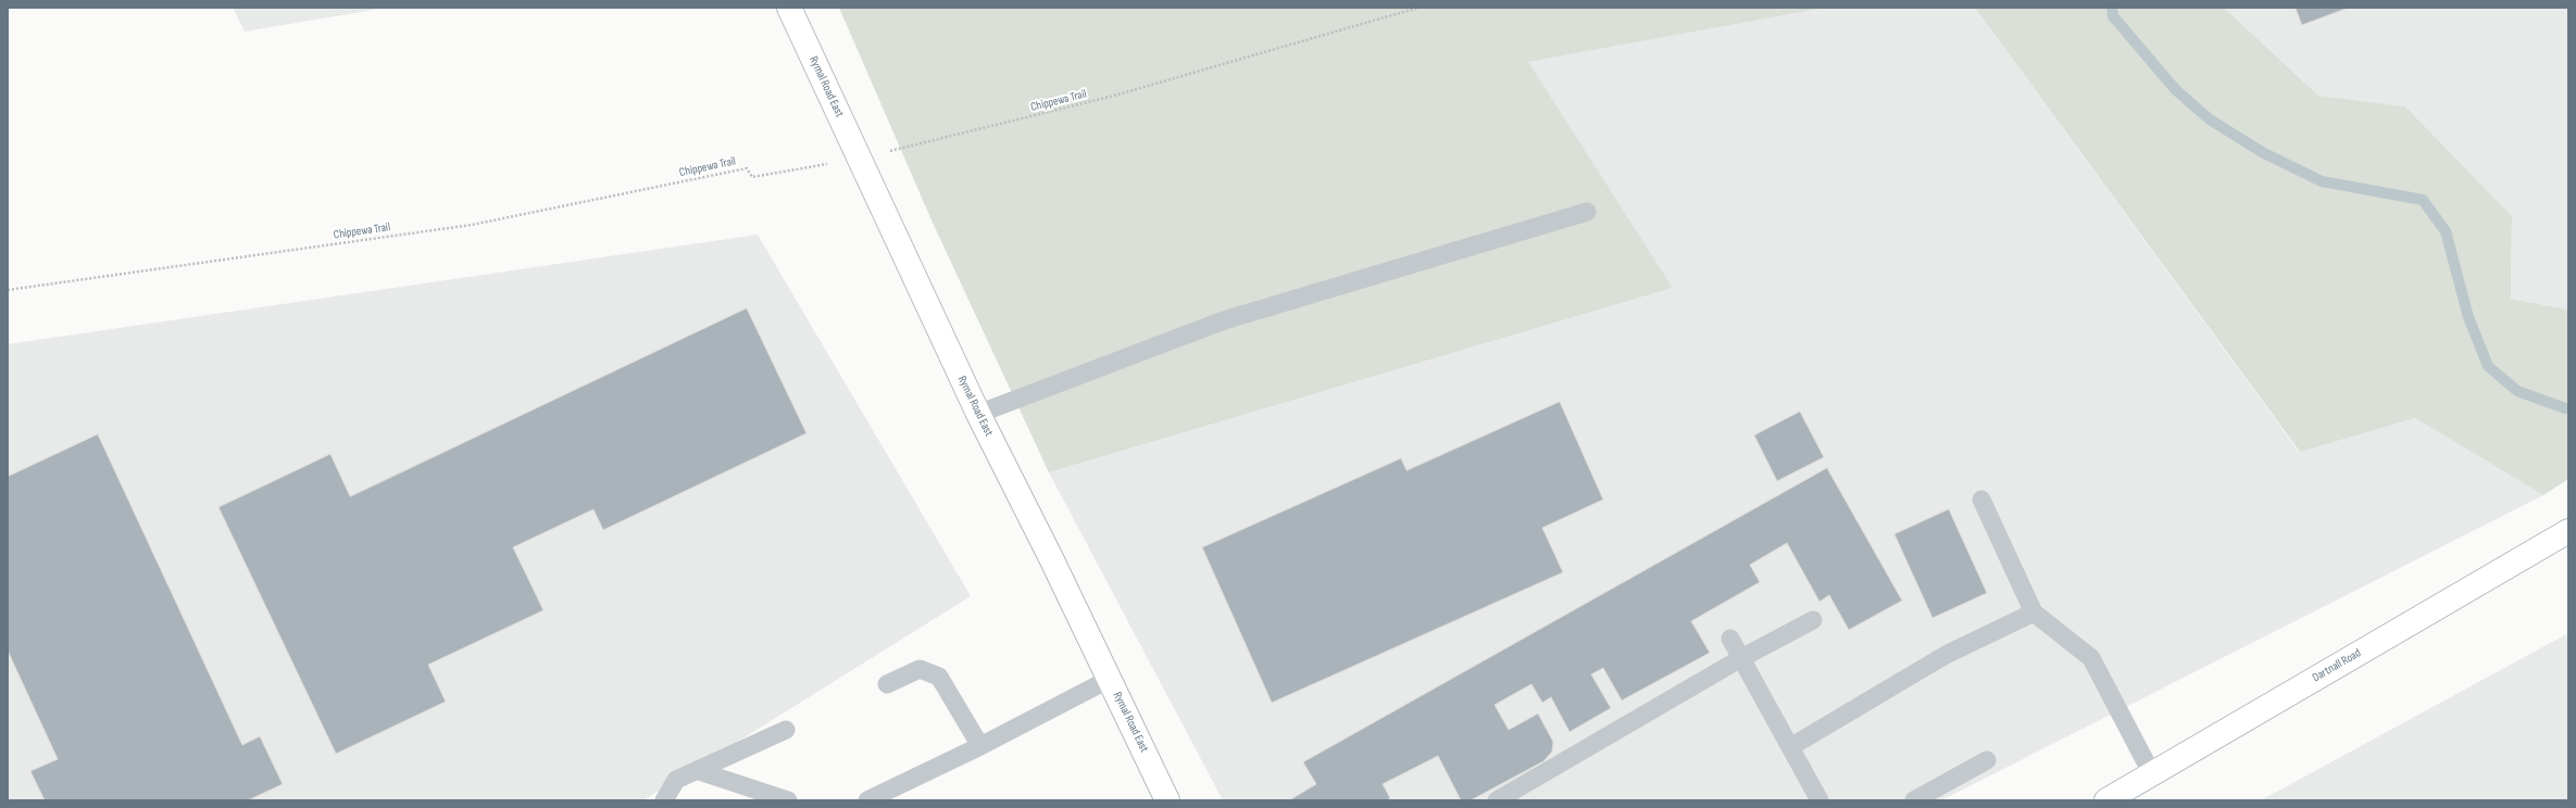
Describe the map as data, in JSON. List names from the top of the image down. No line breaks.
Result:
{"streets":{"main road":["Rymal Road East","Dartnall Road"],"path":["Chippewa Trail"]},"crossings":[["Rymal Road East","Chippewa Trail"]]}
